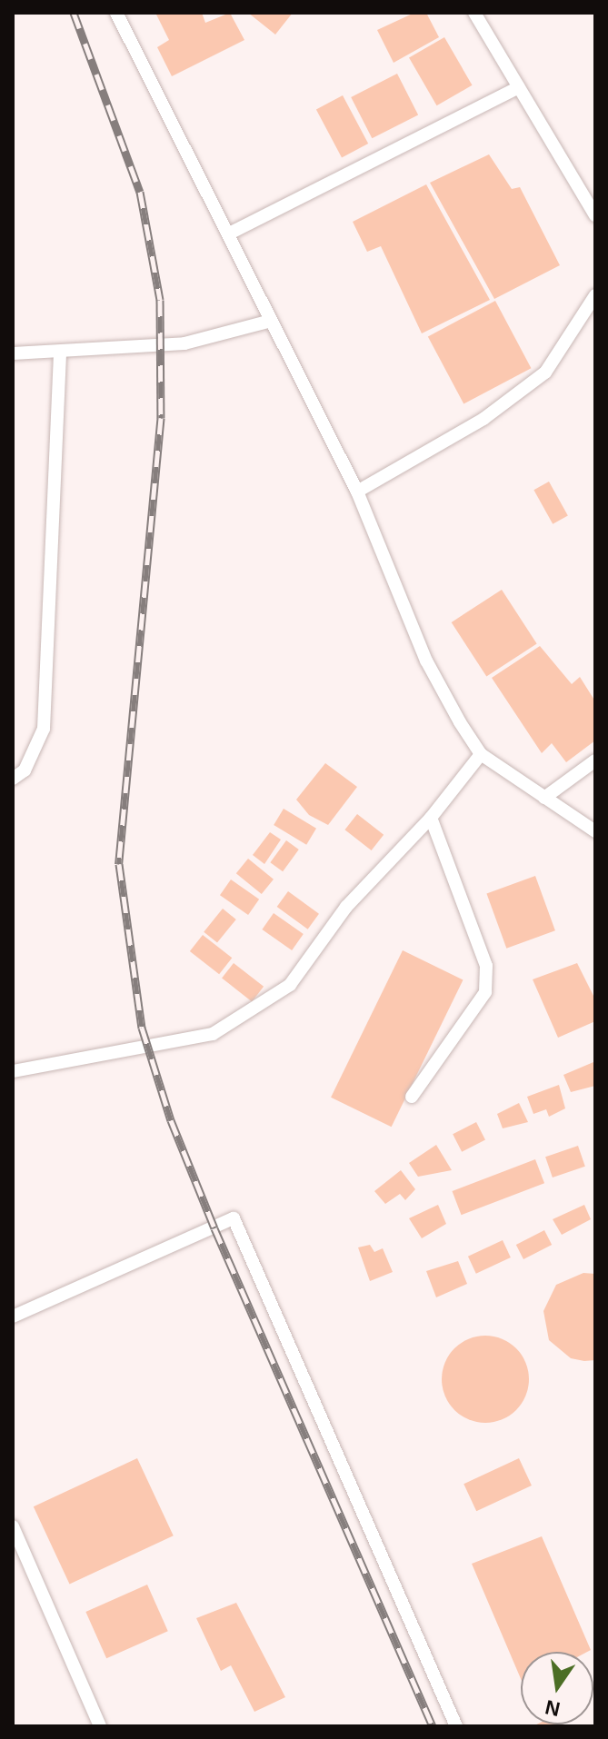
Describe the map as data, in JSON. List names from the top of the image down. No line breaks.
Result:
{"north":"bottom"}
